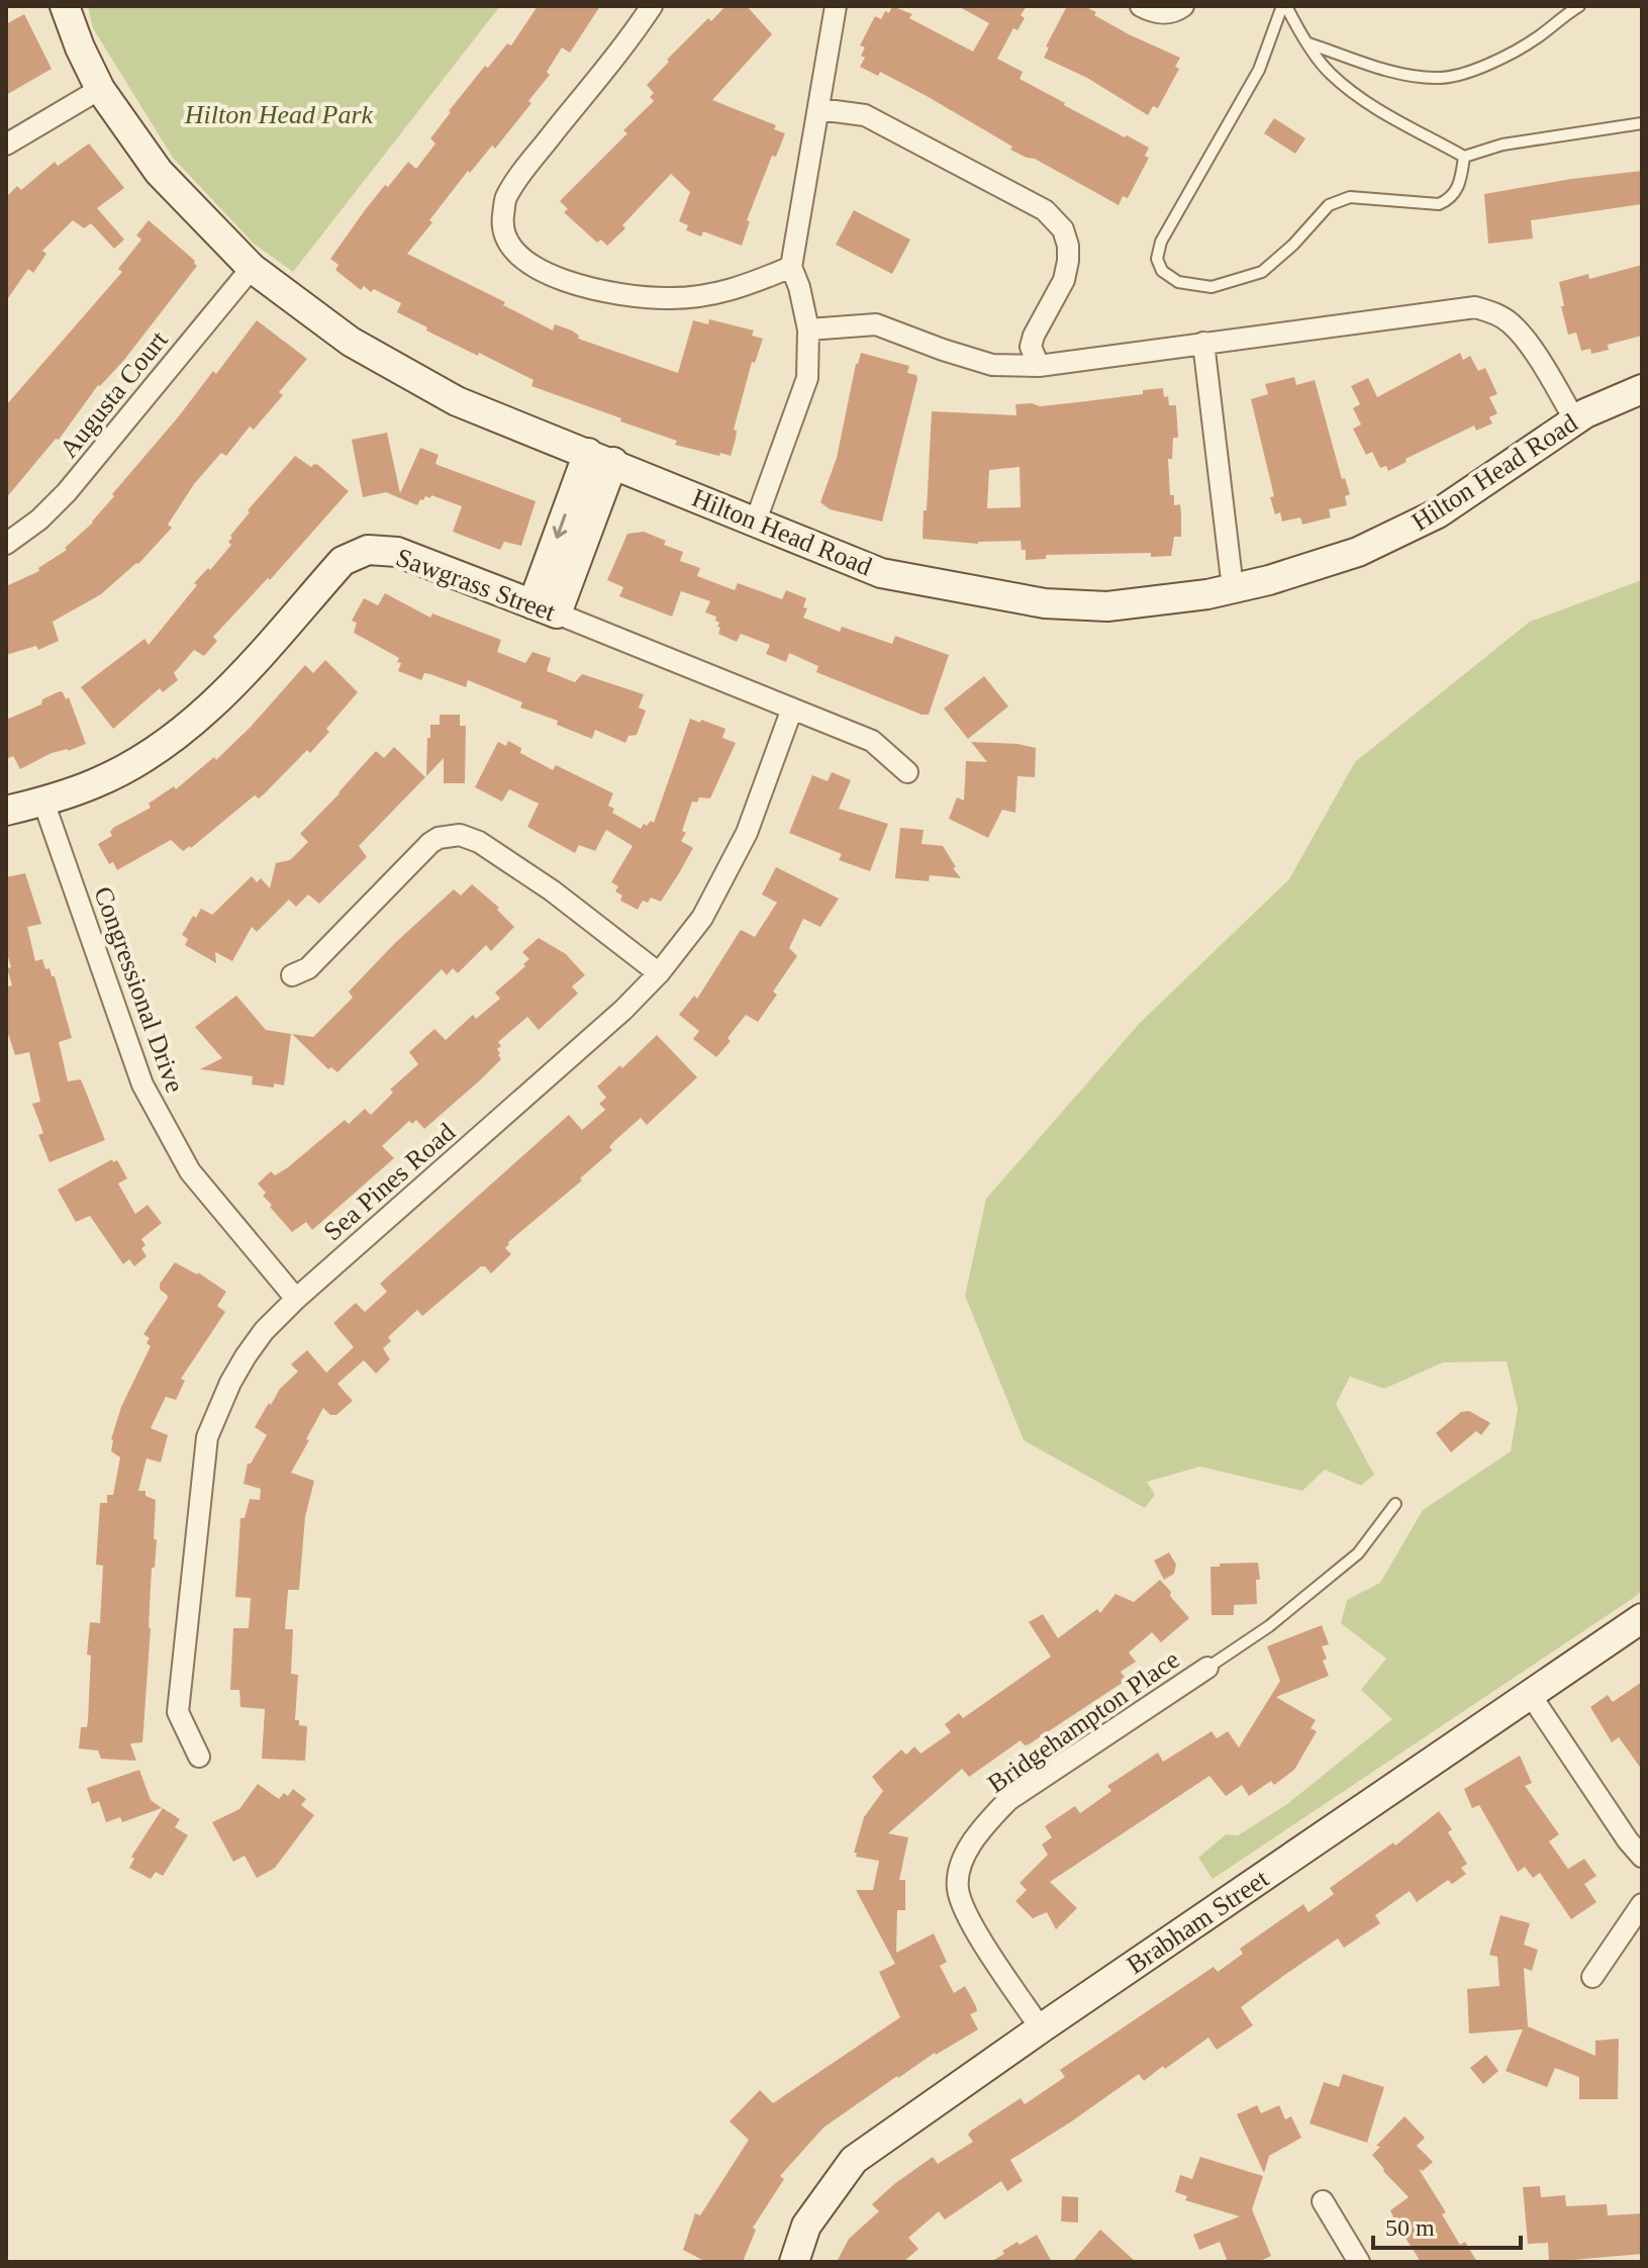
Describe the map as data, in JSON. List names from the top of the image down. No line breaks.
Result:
{"streets":{"street":["Augusta Court","Hilton Head Road","Sawgrass Street","Congressional Drive","Sea Pines Road","Bridgehampton Place","Brabham Street"]},"crossings":[["Augusta Court","Hilton Head Road"],["Sawgrass Street","Congressional Drive"],["Sawgrass Street","Sea Pines Road"],["Congressional Drive","Sea Pines Road"],["Bridgehampton Place","Brabham Street"]],"parks":["Hilton Head Park"],"scale_bar":"50 m"}
